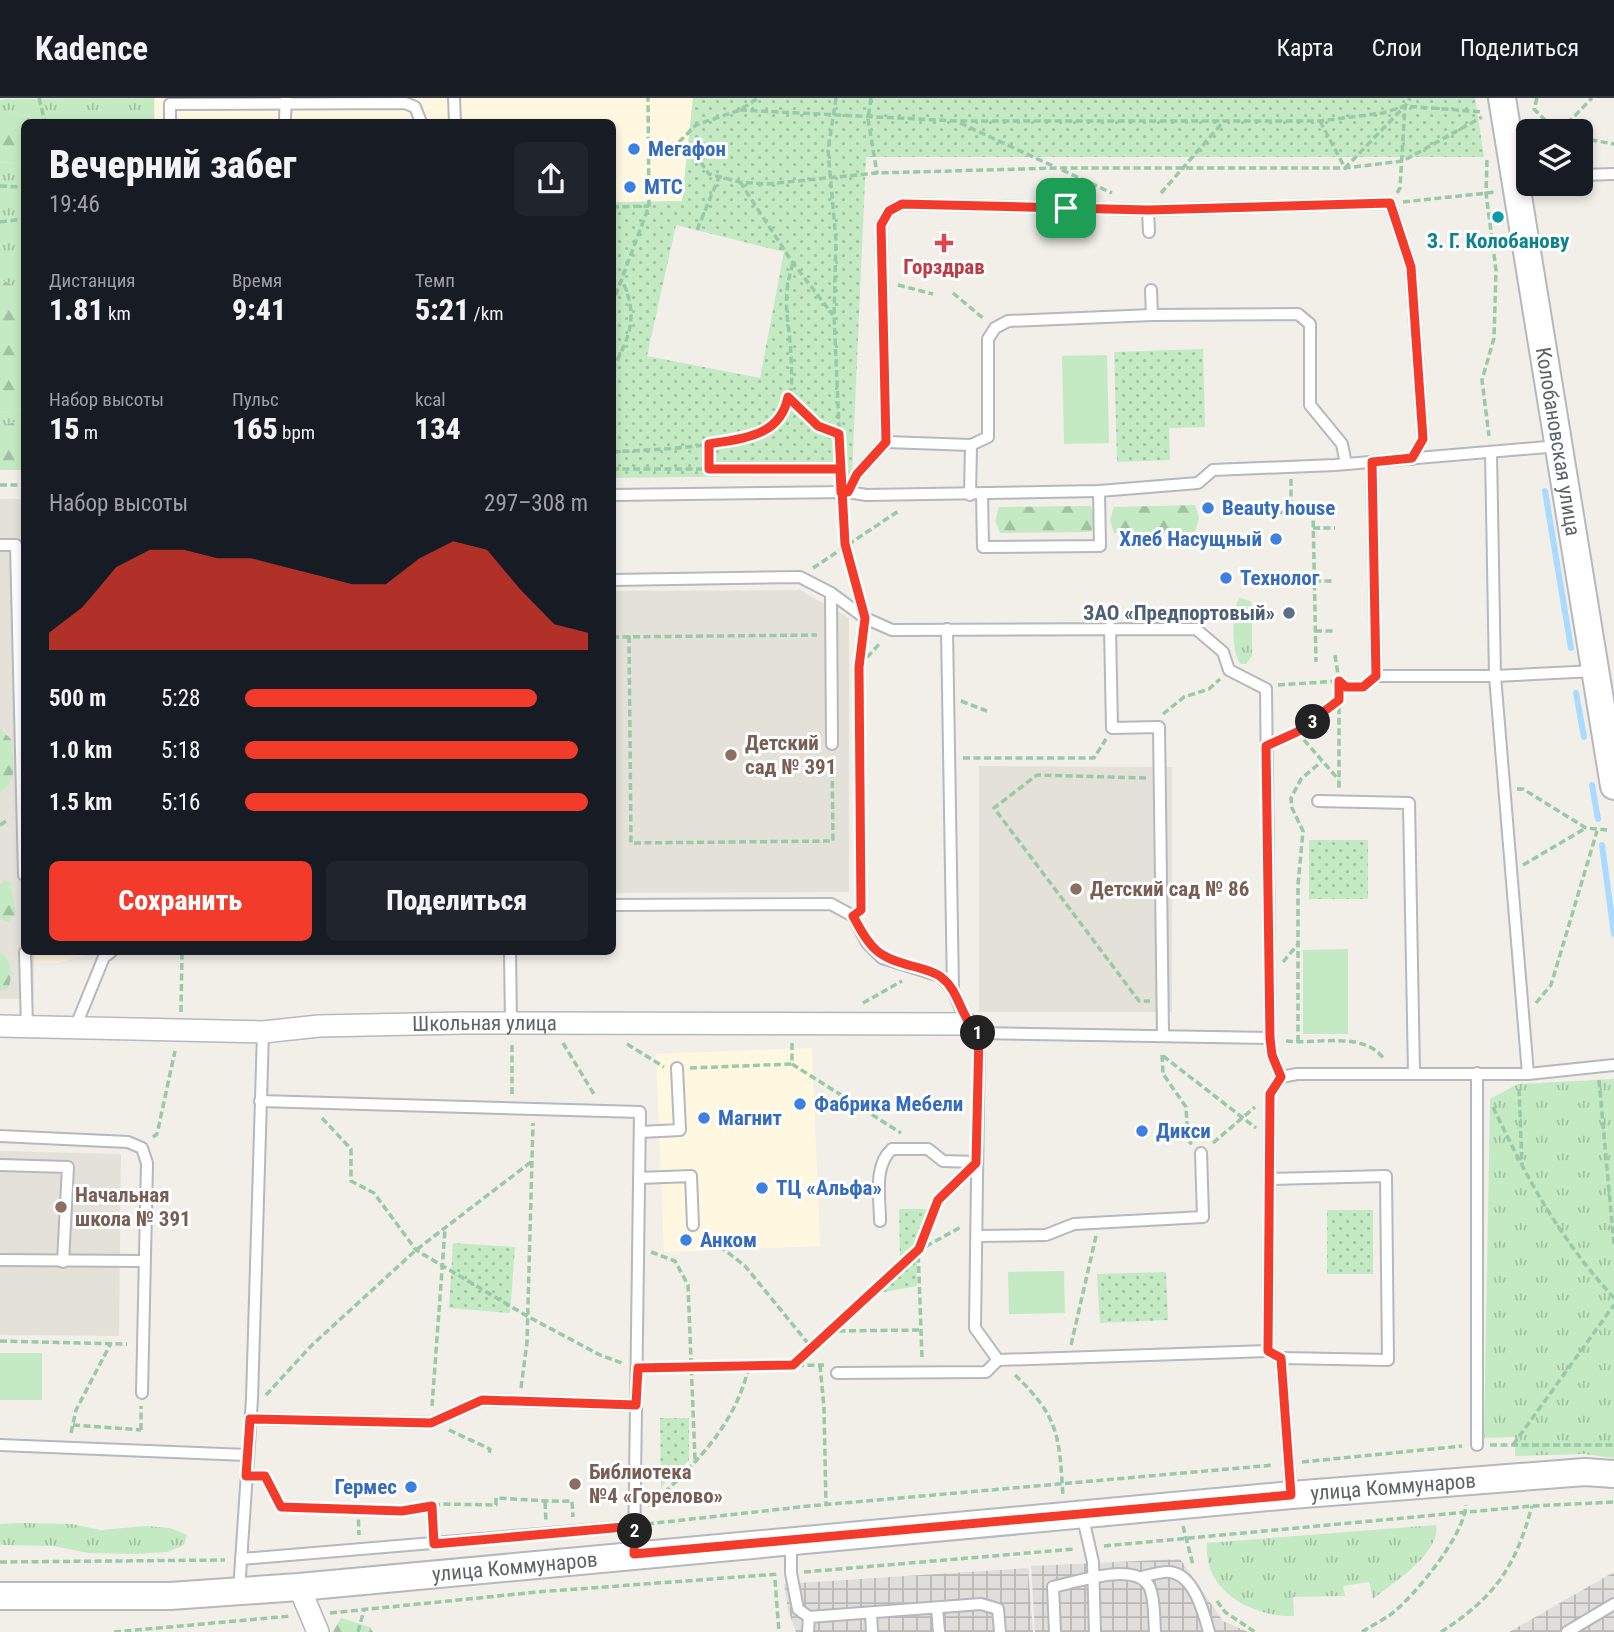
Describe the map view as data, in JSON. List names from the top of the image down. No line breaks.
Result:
{"streets":{"street":["Колобановская улица","Школьная улица","улица Коммунаров"]},"places":{"other":["Мегафон","МТС","З. Г. Колобанову","Beauty house","Хлеб Насущный","Технолог","ЗАО «Предпортовый»","Детский сад № 391","Детский сад № 86","Фабрика Мебели","Магнит","Дикси","ТЦ «Альфа»","Начальная школа № 391","Анком","Библиотека №4 «Горелово»","Гермес"],"health":["Горздрав"]},"page":{"header":"Kadence","nav":["Карта","Слои","Поделиться"],"heading":["Вечерний забег","19:46"],"stats":[["Дистанция","1.81 km"],["Время","9:41"],["Темп","5:21 /km"],["Набор высоты","15 m"],["Пульс","165 bpm"],["kcal","134"]],"chart":["Набор высоты","297–308 m"],"list":[{"name":"500 m","note":"5:28"},{"name":"1.0 km","note":"5:18"},{"name":"1.5 km","note":"5:16"}],"pins":["3","1","2"],"buttons":["Сохранить","Поделиться"]}}
